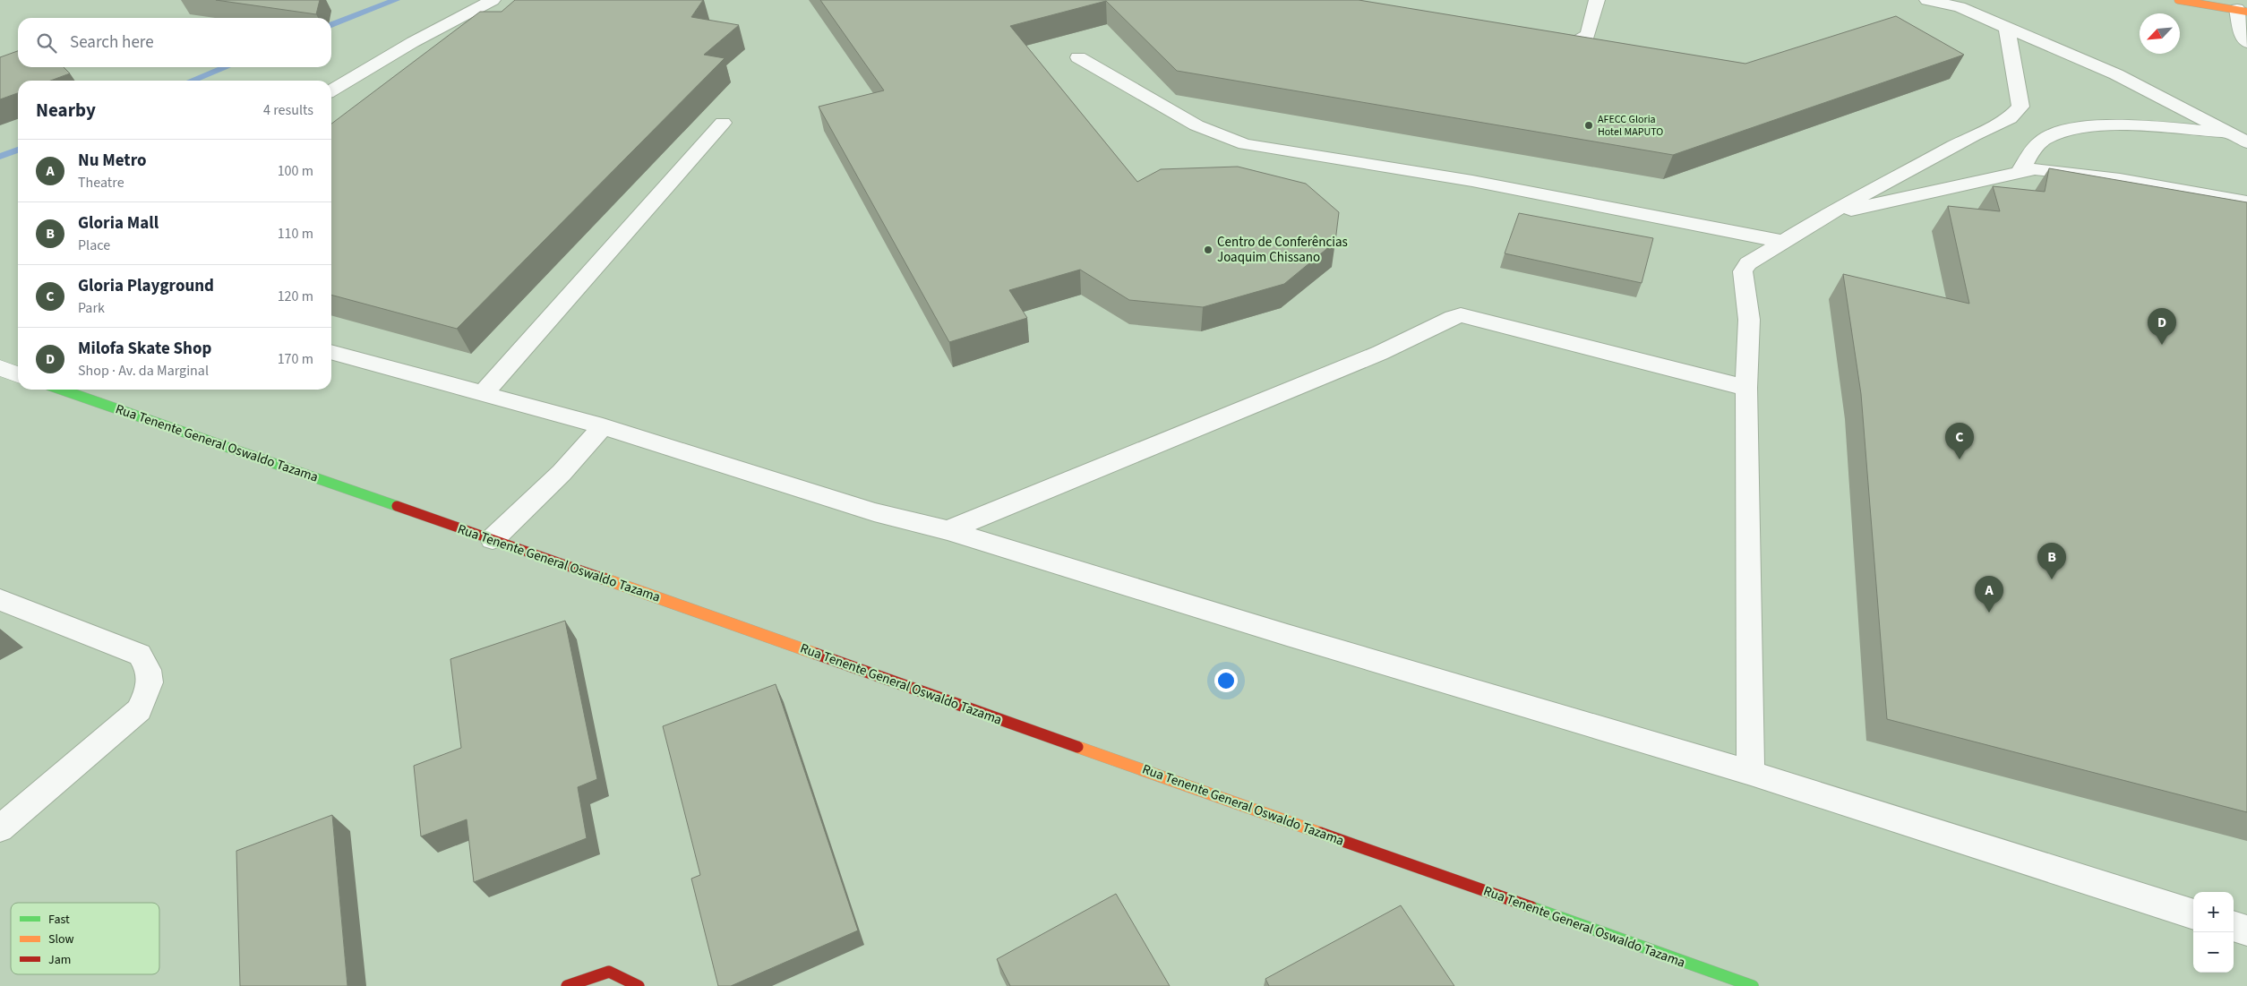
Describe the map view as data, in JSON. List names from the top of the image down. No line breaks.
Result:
{"streets":{"street":["Rua Tenente General Oswaldo Tazama"]},"places":["AFECC Gloria Hotel MAPUTO","Centro de Conferências Joaquim Chissano"],"legend":["Fast","Slow","Jam"],"north":"bottom left","page":{"search":"Search here","heading":["Nearby","4 results"],"list":[{"mark":"A","name":"Nu Metro","note":"Theatre","value":"100 m"},{"mark":"B","name":"Gloria Mall","note":"Place","value":"110 m"},{"mark":"C","name":"Gloria Playground","note":"Park","value":"120 m"},{"mark":"D","name":"Milofa Skate Shop","note":"Shop · Av. da Marginal","value":"170 m"}],"pins":["D","C","B","A"],"map_buttons":["+","−"]}}
